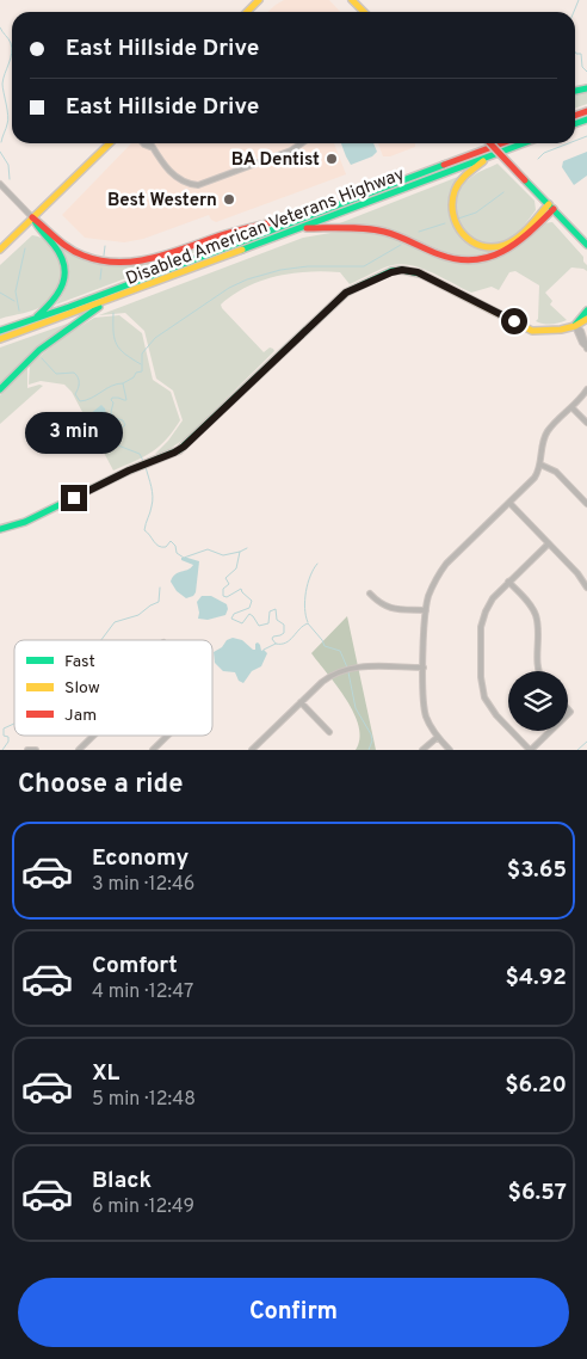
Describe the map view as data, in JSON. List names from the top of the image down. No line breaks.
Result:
{"streets":{"main road":["Disabled American Veterans Highway"]},"places":["BA Dentist","Best Western"],"legend":["Fast","Slow","Jam"],"page":{"banner":["East Hillside Drive","East Hillside Drive"],"bubble":"3 min","heading":"Choose a ride","list":[{"name":"Economy","note":"3 min · 12:46","value":"$3.65"},{"name":"Comfort","note":"4 min · 12:47","value":"$4.92"},{"name":"XL","note":"5 min · 12:48","value":"$6.20"},{"name":"Black","note":"6 min · 12:49","value":"$6.57"}],"buttons":"Confirm"}}
